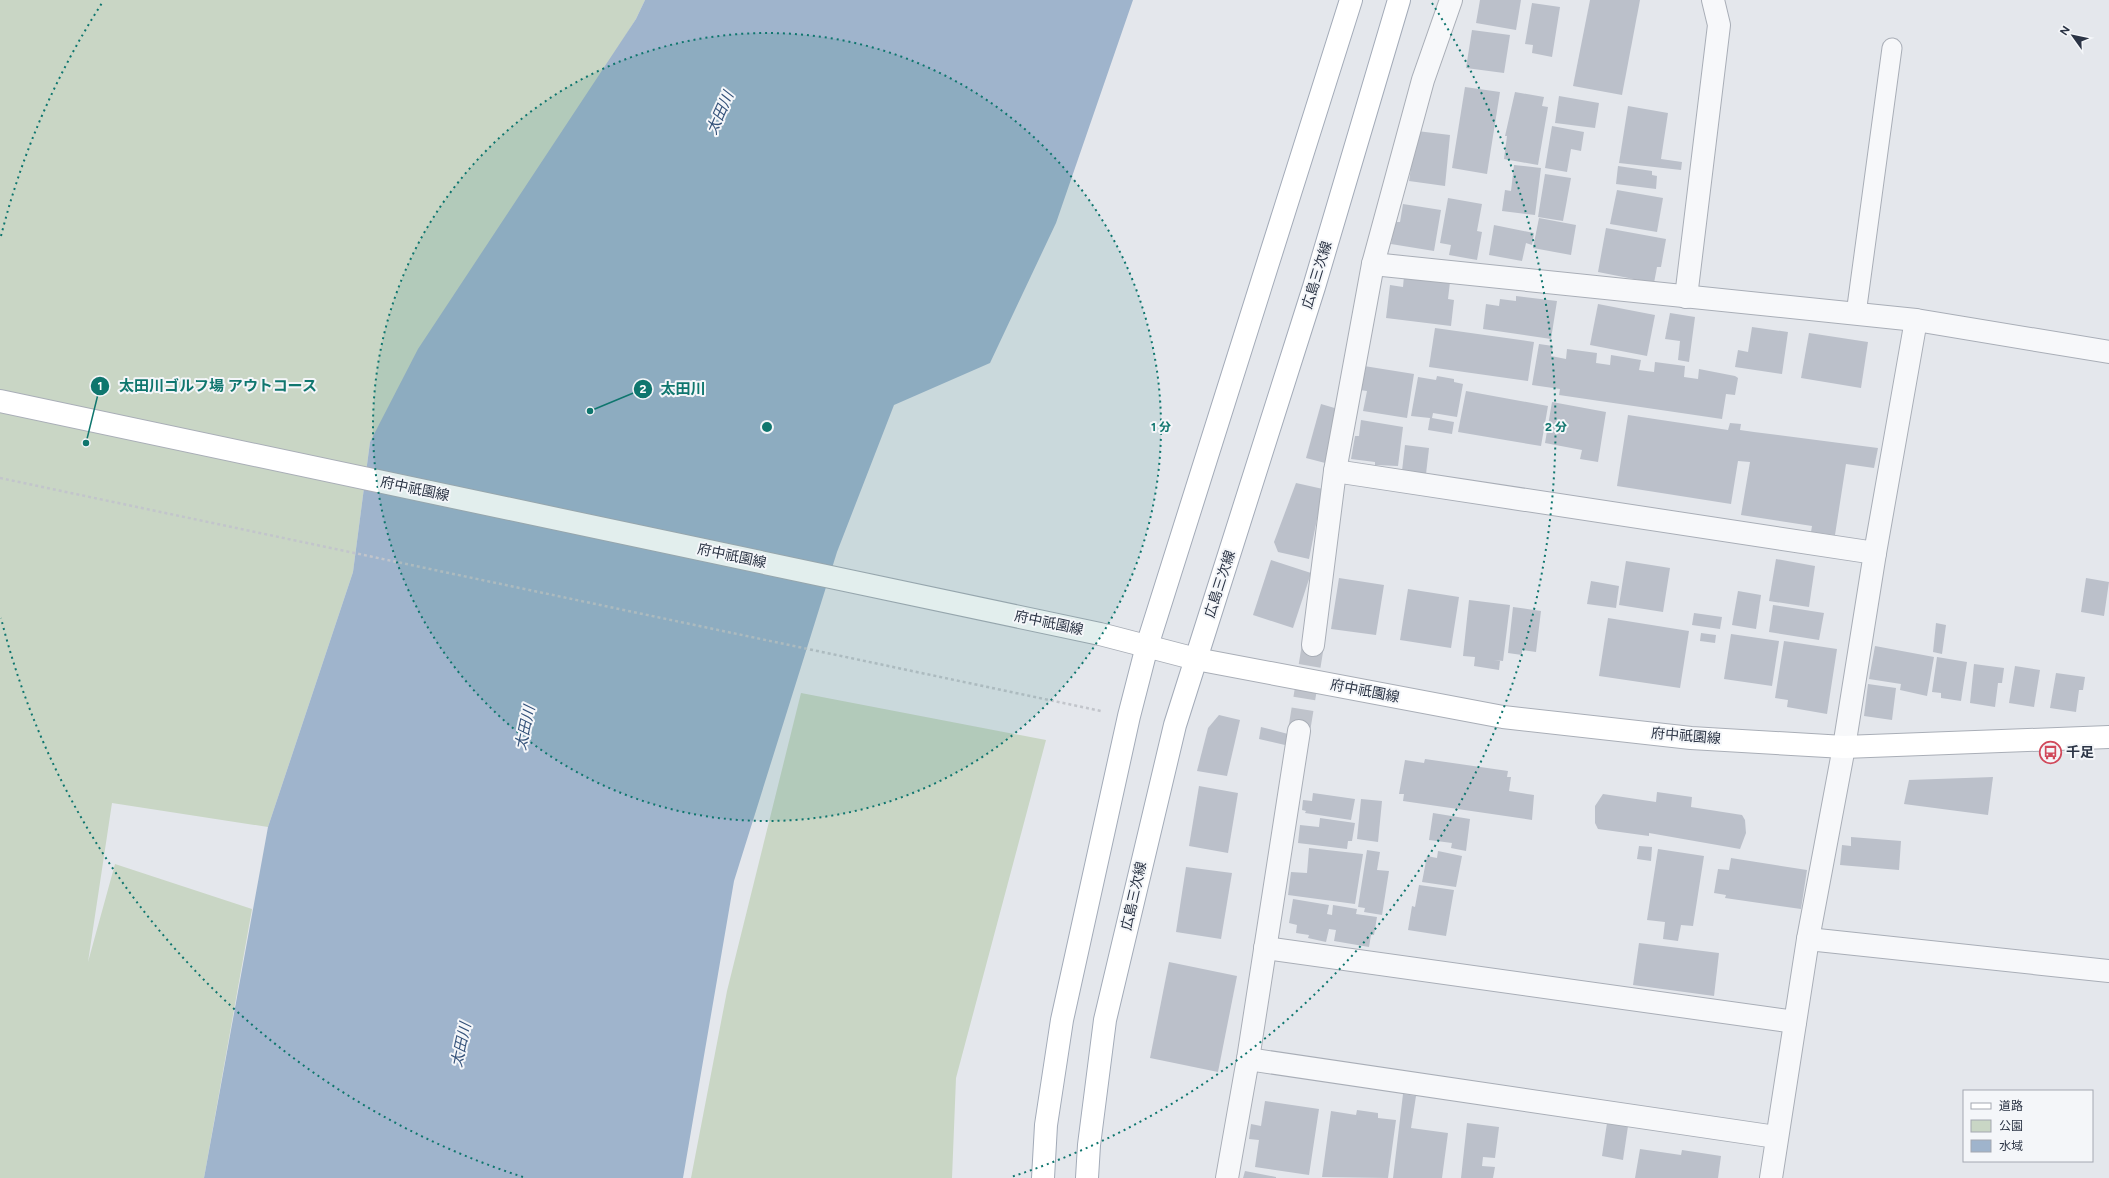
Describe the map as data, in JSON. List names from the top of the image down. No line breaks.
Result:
{"streets":{"main road":["広島三次線","府中祇園線"]},"crossings":[["広島三次線","府中祇園線"]],"water":["太田川"],"places":{"other":["太田川","太田川ゴルフ場 アウトコース"],"bus stop":["千足"]},"legend":["道路","公園","水域"],"north":"top left","rings":["1 分","2 分"]}
